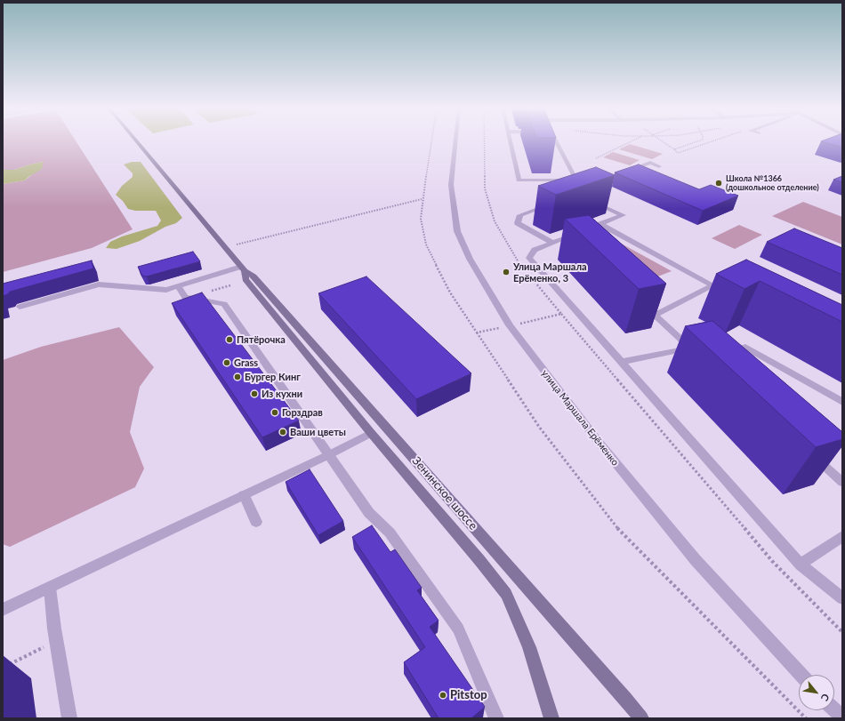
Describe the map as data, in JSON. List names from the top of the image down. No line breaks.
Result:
{"streets":{"main road":["Зенинское шоссе"],"street":["улица Маршала Ерёменко"]},"places":["Школа №1366 (дошкольное отделение)","Улица Маршала Ерёменко, 3","Пятёрочка","Grass","Бургер Кинг","Из кухни","Горздрав","Ваши цветы","Pitstop"],"north":"bottom right"}
